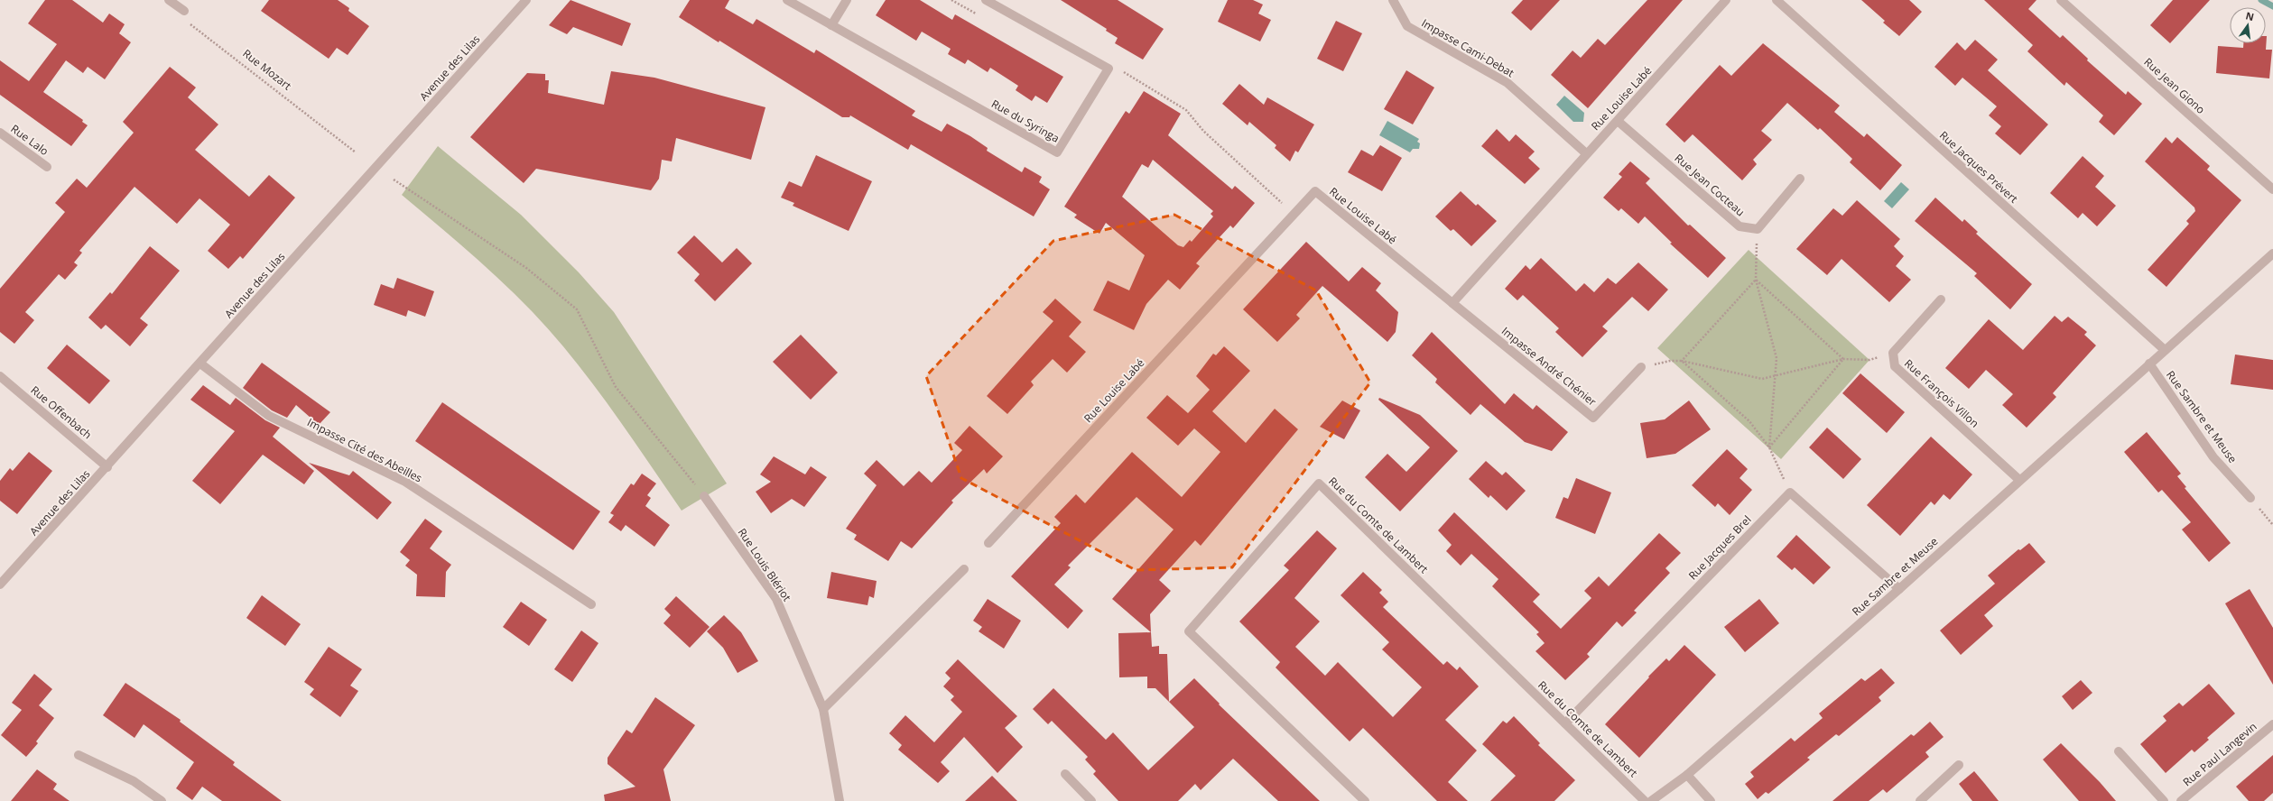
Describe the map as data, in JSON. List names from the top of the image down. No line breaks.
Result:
{"streets":{"street":["Impasse Cami-Debat","Avenue des Lilas","Rue Jean Giono","Rue Louise Labé","Rue du Syringa","Rue Lalo","Rue Jacques Prévert","Rue Jean Cocteau","Impasse André Chénier","Rue François Villon","Rue Offenbach","Rue Sambre et Meuse","Impasse Cité des Abeilles","Rue du Comte de Lambert","Rue Jacques Brel","Rue Louis Blériot","Rue Paul Langevin"],"path":["Rue Mozart"]},"crossings":[["Impasse Cami-Debat","Rue Louise Labé"],["Avenue des Lilas","Rue Offenbach"],["Avenue des Lilas","Impasse Cité des Abeilles"],["Rue Louise Labé","Rue Jean Cocteau"],["Rue Louise Labé","Impasse André Chénier"],["Rue Jacques Prévert","Rue Sambre et Meuse"],["Rue François Villon","Rue Sambre et Meuse"],["Rue du Comte de Lambert","Rue Jacques Brel"]],"north":"top"}
